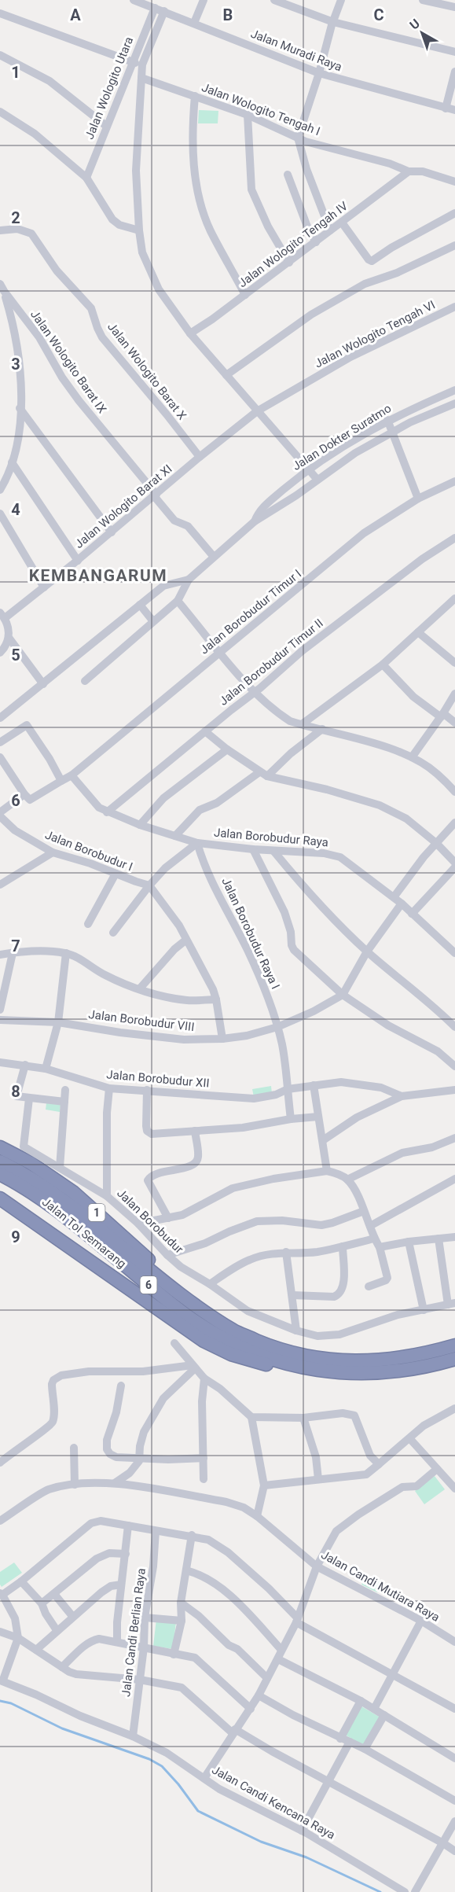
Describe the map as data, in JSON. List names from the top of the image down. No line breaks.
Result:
{"streets":{"highway":["1","Jalan Tol Semarang","6"],"street":["Jalan Muradi Raya","Jalan Wologito Utara","Jalan Wologito Tengah I","Jalan Wologito Tengah IV","Jalan Wologito Tengah VI","Jalan Wologito Barat IX","Jalan Wologito Barat X","Jalan Dokter Suratmo","Jalan Wologito Barat XI","Jalan Borobudur Timur I","Jalan Borobudur Timur II","Jalan Borobudur Raya","Jalan Borobudur I","Jalan Borobudur Raya I","Jalan Borobudur VIII","Jalan Borobudur XII","Jalan Borobudur","Jalan Candi Mutiara Raya","Jalan Candi Berlian Raya","Jalan Candi Kencana Raya"]},"crossings":[["Jalan Muradi Raya","Jalan Wologito Utara"],["Jalan Wologito Tengah I","Jalan Wologito Tengah IV"],["Jalan Wologito Tengah VI","Jalan Wologito Barat XI"],["Jalan Wologito Barat IX","Jalan Dokter Suratmo"],["Jalan Wologito Barat IX","Jalan Wologito Barat XI"],["Jalan Wologito Barat X","Jalan Wologito Barat XI"],["Jalan Borobudur Timur I","Jalan Borobudur Raya"],["Jalan Borobudur Timur II","Jalan Borobudur Raya"],["Jalan Borobudur Raya","Jalan Borobudur Raya I"],["Jalan Borobudur Raya I","Jalan Borobudur VIII"],["Jalan Borobudur Raya I","Jalan Borobudur XII"],["1","Jalan Tol Semarang"],["Jalan Candi Berlian Raya","Jalan Candi Kencana Raya"]],"districts":["KEMBANGARUM"],"north":"top left","grid":{"columns":["A","B","C"],"rows":["1","2","3","4","5","6","7","8","9"]}}
